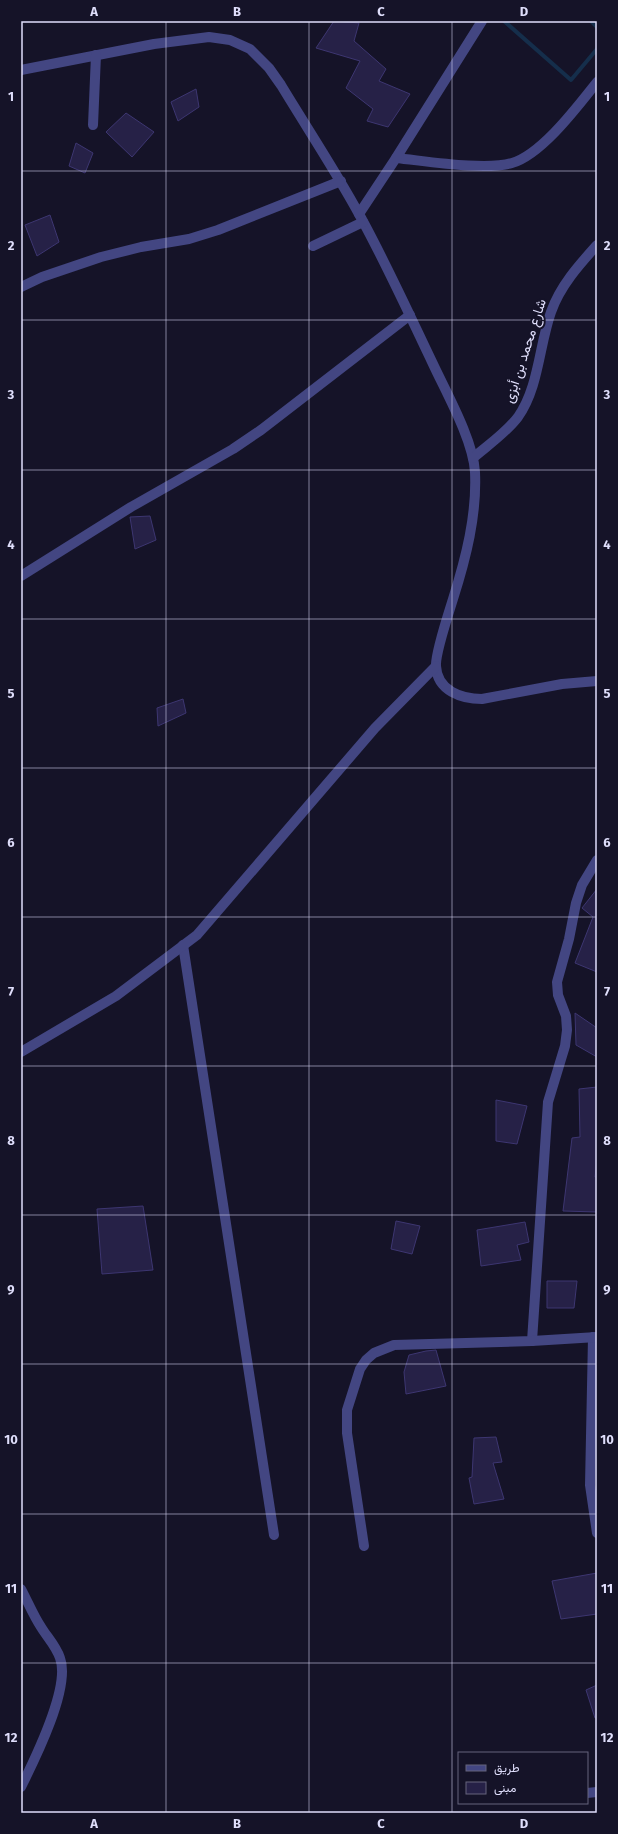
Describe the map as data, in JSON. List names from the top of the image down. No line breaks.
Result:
{"streets":{"street":["شارع محمد بن أبزى"]},"legend":["طريق","مبنى"],"grid":{"columns":["A","B","C","D"],"rows":["1","2","3","4","5","6","7","8","9","10","11","12"]}}
